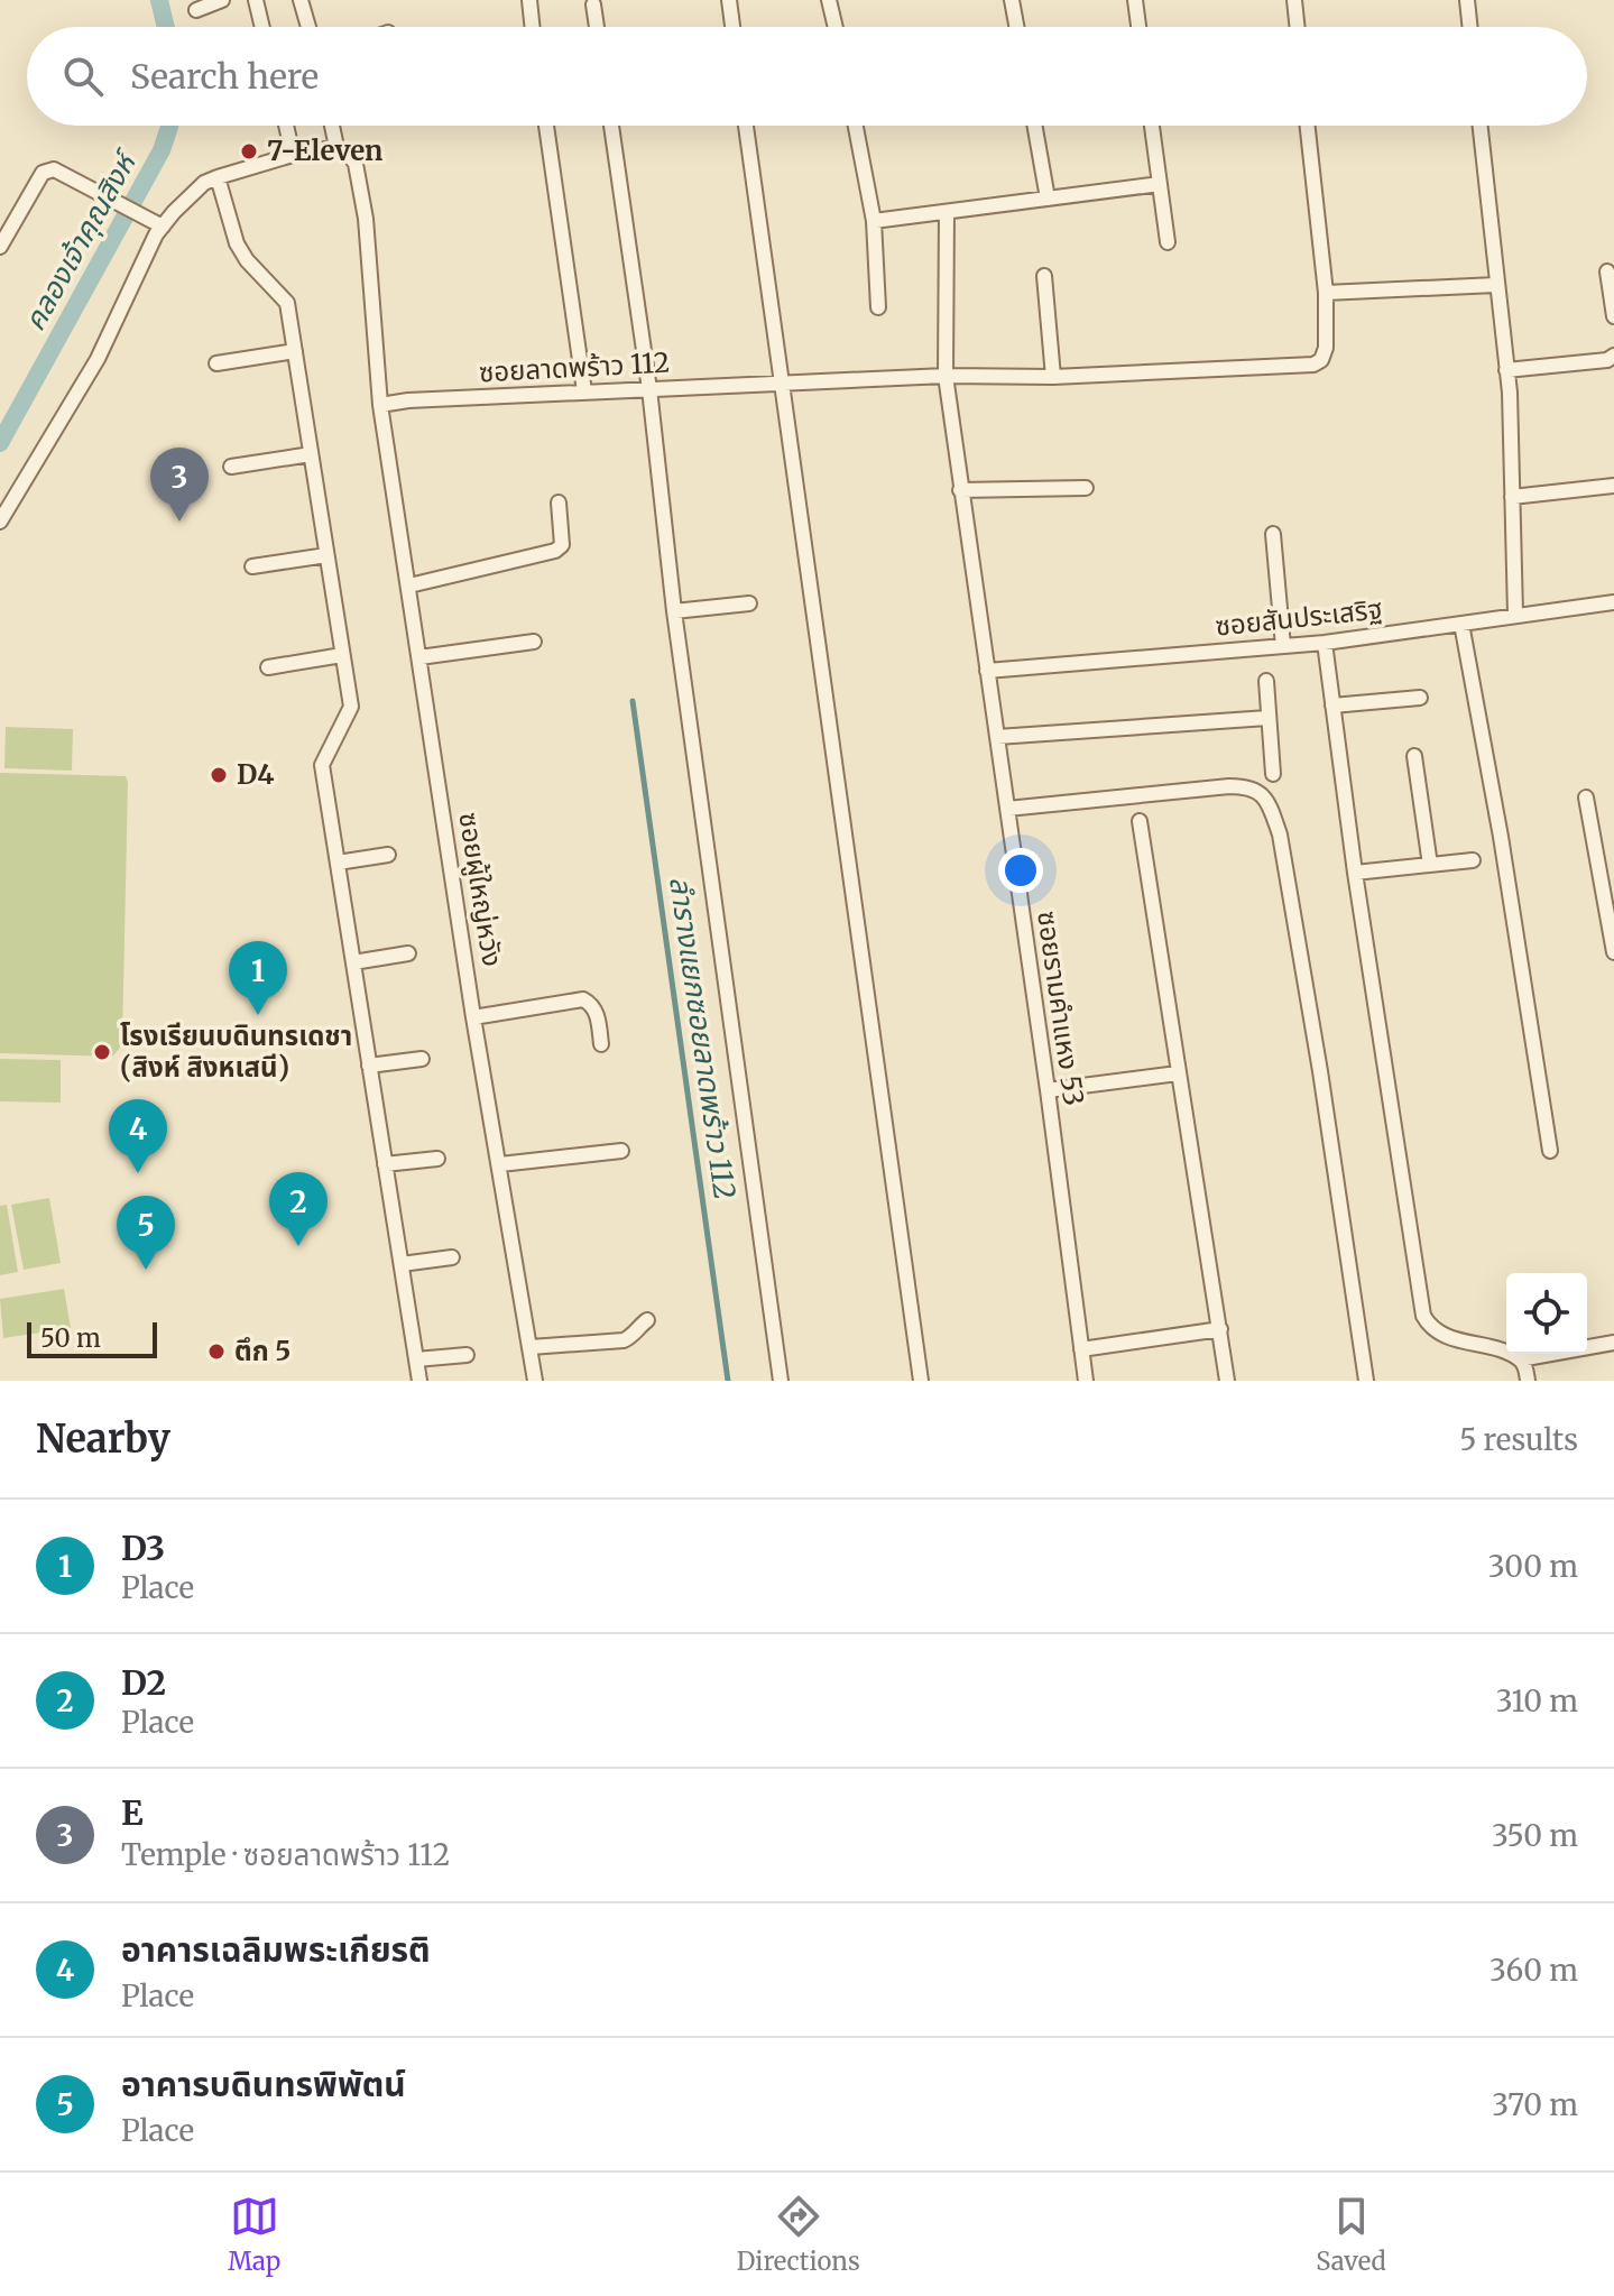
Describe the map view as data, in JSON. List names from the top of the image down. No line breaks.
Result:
{"streets":{"street":["ซอยลาดพร้าว 112","ซอยสันประเสริฐ","ซอยผู้ใหญ่หวัง","ซอยรามคำแหง 53"]},"crossings":[["ซอยลาดพร้าว 112","ซอยผู้ใหญ่หวัง"],["ซอยลาดพร้าว 112","ซอยรามคำแหง 53"],["ซอยสันประเสริฐ","ซอยรามคำแหง 53"]],"water":["คลองเจ้าคุณสิงห์","ลำรางแยกซอยลาดพร้าว 112"],"places":["7-Eleven","D4","โรงเรียนบดินทรเดชา (สิงห์ สิงหเสนี)","ตึก 5"],"scale_bar":"50 m","page":{"search":"Search here","pins":["3","1","4","2","5"],"scale":"50 m","heading":["Nearby","5 results"],"list":[{"mark":"1","name":"D3","note":"Place","value":"300 m"},{"mark":"2","name":"D2","note":"Place","value":"310 m"},{"mark":"3","name":"E","note":"Temple · ซอยลาดพร้าว 112","value":"350 m"},{"mark":"4","name":"อาคารเฉลิมพระเกียรติ","note":"Place","value":"360 m"},{"mark":"5","name":"อาคารบดินทรพิพัตน์","note":"Place","value":"370 m"}],"nav":["Map","Directions","Saved"]}}
